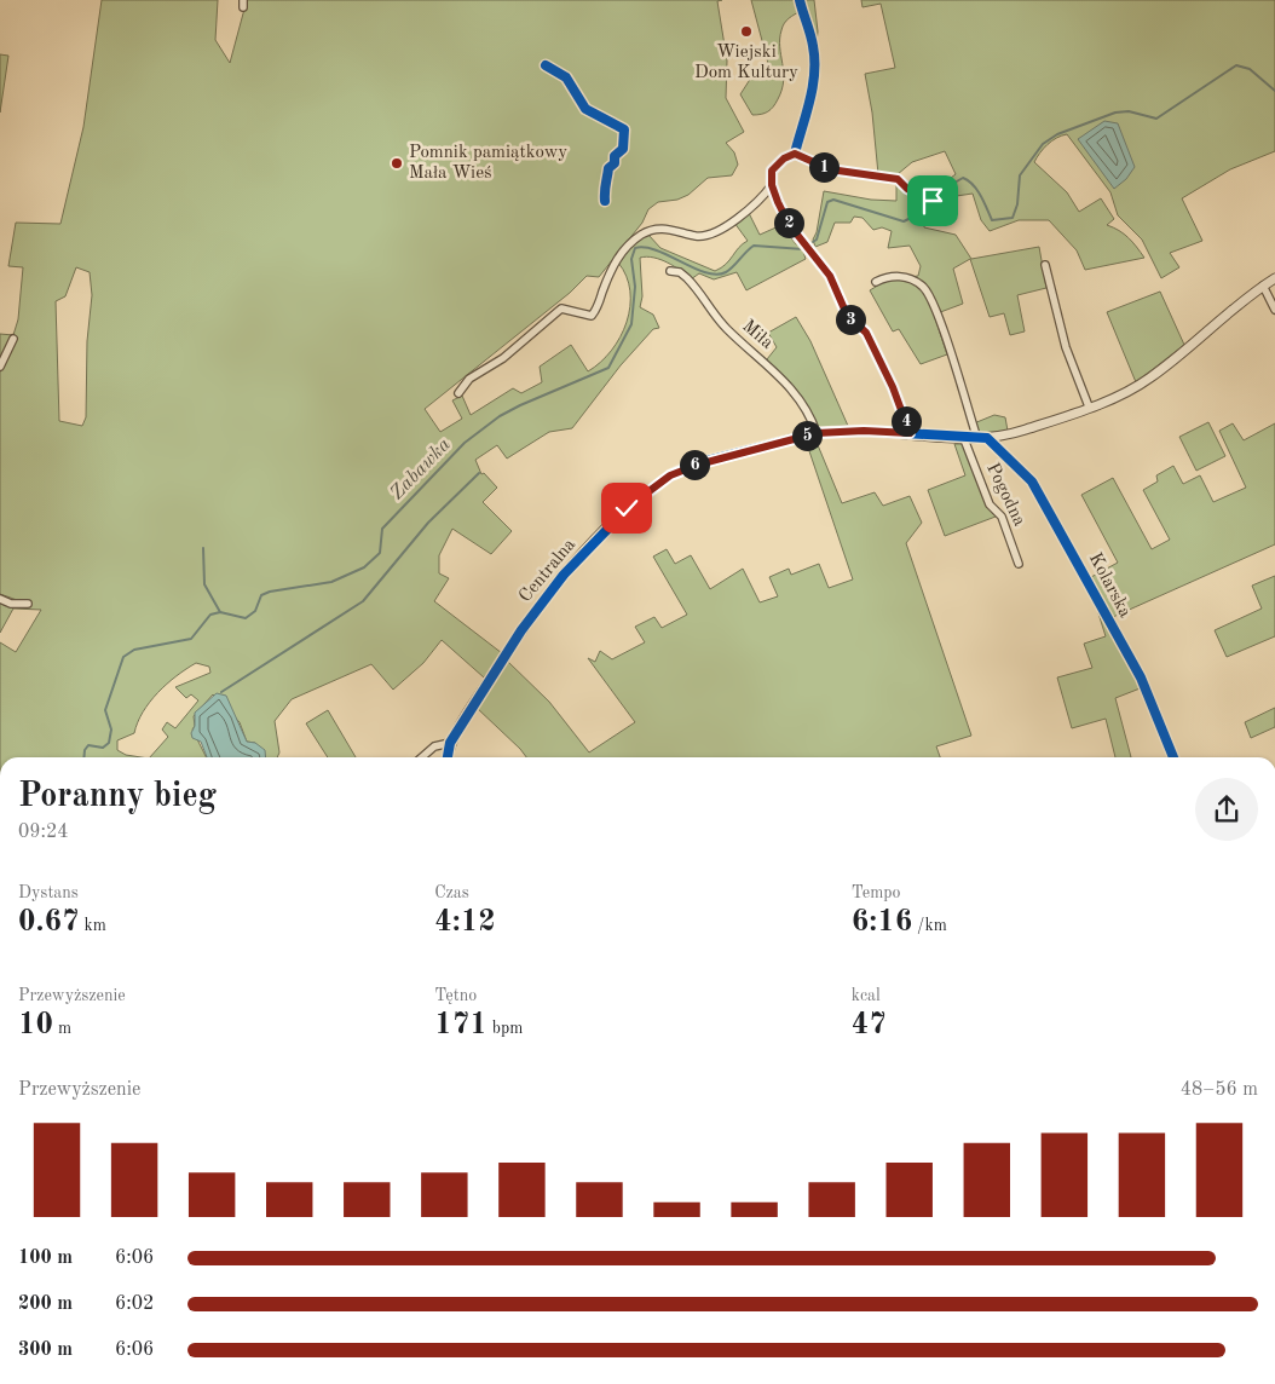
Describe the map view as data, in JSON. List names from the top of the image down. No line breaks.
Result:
{"streets":{"street":["Miła","Pogodna","Centralna","Kolarska"]},"crossings":[["Miła","Centralna"],["Pogodna","Centralna"],["Centralna","Kolarska"]],"water":["Zabawka"],"places":["Wiejski Dom Kultury","Pomnik pamiątkowy Mała Wieś"],"page":{"pins":["1","2","3","4","5","6"],"heading":["Poranny bieg","09:24"],"stats":[["Dystans","0.67 km"],["Czas","4:12"],["Tempo","6:16 /km"],["Przewyższenie","10 m"],["Tętno","171 bpm"],["kcal","47"]],"chart":["Przewyższenie","48–56 m"],"list":[{"name":"100 m","note":"6:06"},{"name":"200 m","note":"6:02"},{"name":"300 m","note":"6:06"}]}}
